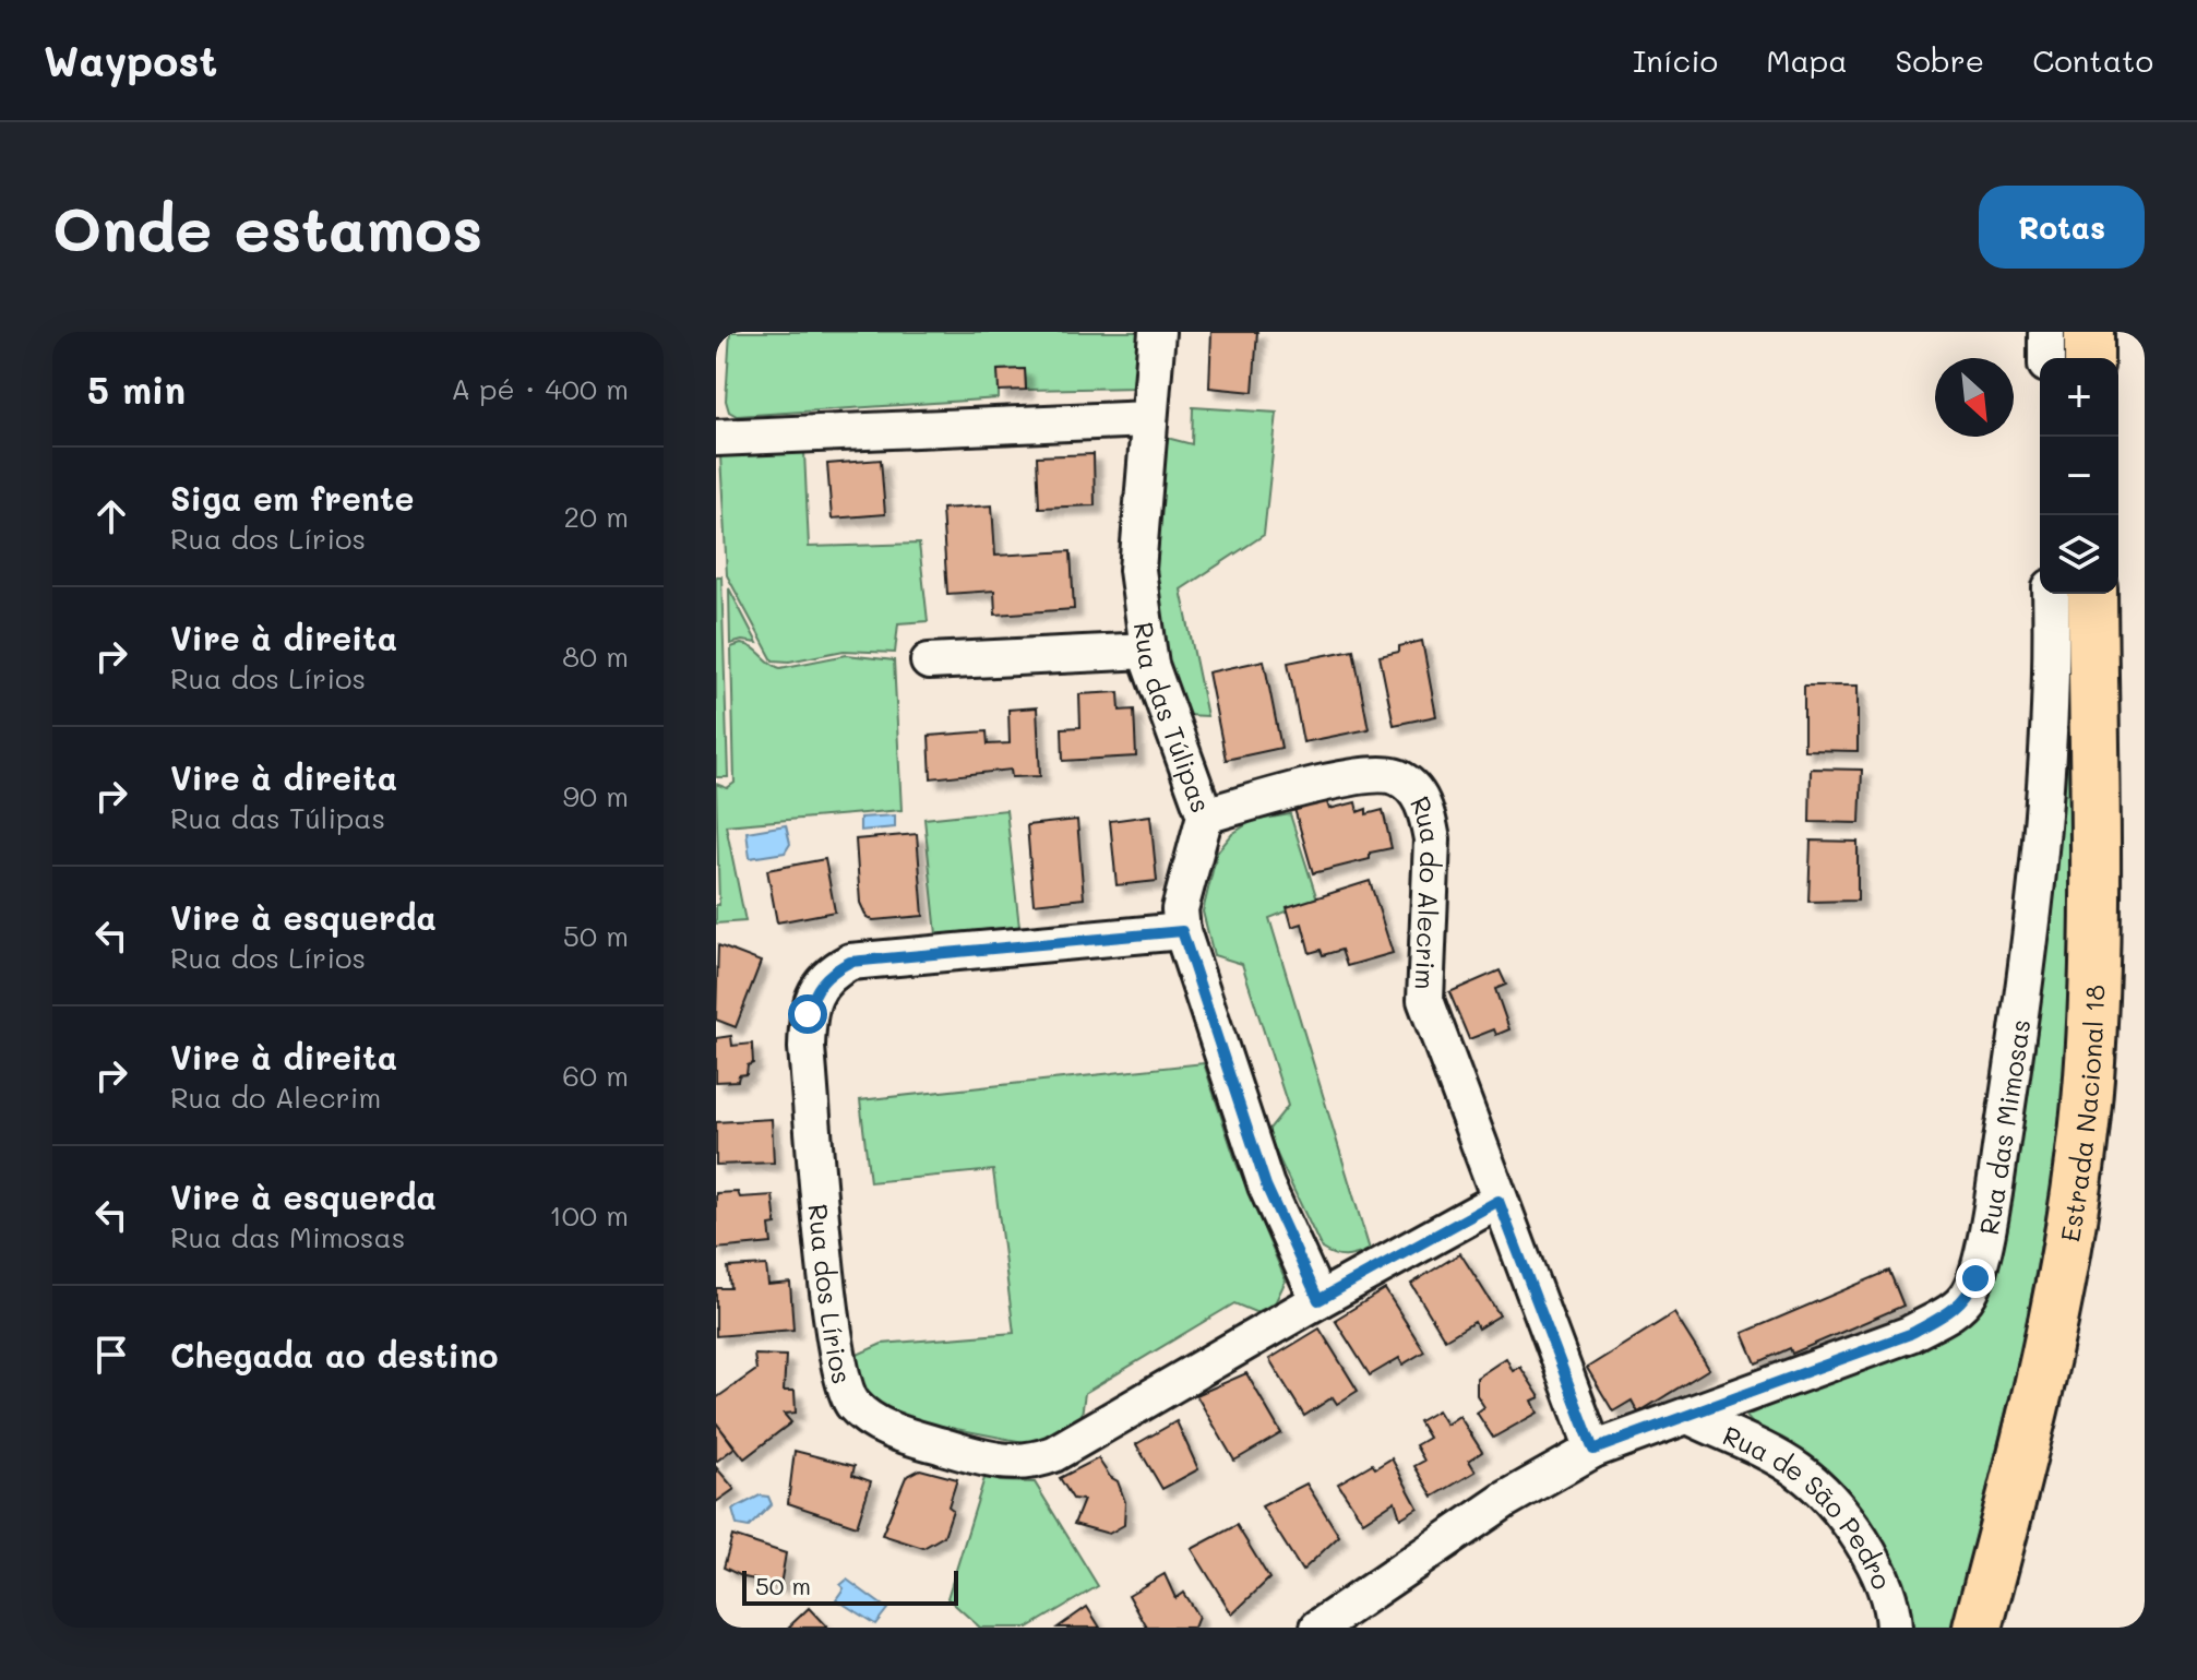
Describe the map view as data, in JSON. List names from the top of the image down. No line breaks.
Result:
{"streets":{"main road":["Estrada Nacional 18"],"street":["Rua das Túlipas","Rua do Alecrim","Rua das Mimosas","Rua dos Lírios","Rua de São Pedro"]},"crossings":[["Rua das Túlipas","Rua do Alecrim"],["Rua das Túlipas","Rua dos Lírios"],["Rua do Alecrim","Rua das Mimosas"],["Rua do Alecrim","Rua dos Lírios"],["Rua das Mimosas","Rua de São Pedro"]],"scale_bar":"50 m","north":"bottom right","page":{"header":"Waypost","nav":["Início","Mapa","Sobre","Contato"],"buttons":"Rotas","title":"Onde estamos","heading":["5 min","A pé · 400 m"],"map_buttons":["+","−"],"list":[["Siga em frente","Rua dos Lírios","20 m"],["Vire à direita","Rua dos Lírios","80 m"],["Vire à direita","Rua das Túlipas","90 m"],["Vire à esquerda","Rua dos Lírios","50 m"],["Vire à direita","Rua do Alecrim","60 m"],["Vire à esquerda","Rua das Mimosas","100 m"],"Chegada ao destino"],"scale":"50 m"}}
